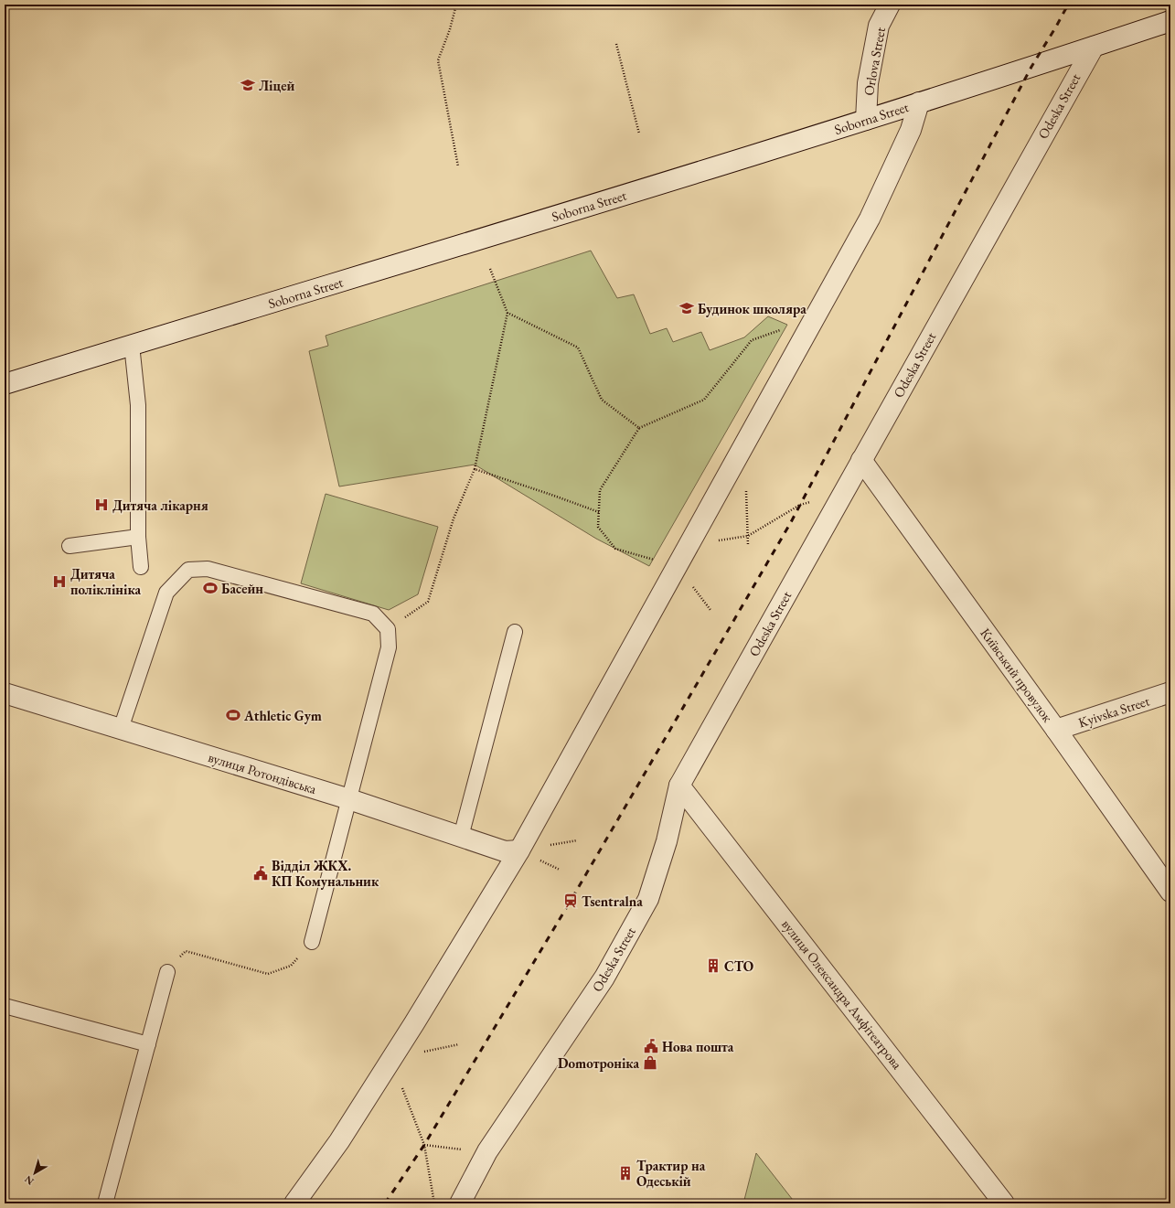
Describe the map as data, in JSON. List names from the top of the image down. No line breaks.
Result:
{"streets":{"street":["Orlova Street","Odeska Street","Soborna Street","Київський провулок","Kyivska Street","вулиця Ротондівська","вулиця Олександра Амфітеатрова"]},"crossings":[["Orlova Street","Soborna Street"],["Odeska Street","Soborna Street"],["Odeska Street","Київський провулок"],["Odeska Street","вулиця Олександра Амфітеатрова"],["Київський провулок","Kyivska Street"]],"places":{"school or university":["Ліцей","Будинок школяра"],"hospital":["Дитяча лікарня","Дитяча поліклініка"],"sports":["Басейн","Athletic Gym"],"public building":["Відділ ЖКХ. КП Комунальник","Нова пошта"],"station":["Tsentralna"],"building":["СТО","Трактир на Одеській"],"shop":["Domoтроніка"]},"north":"bottom left"}
